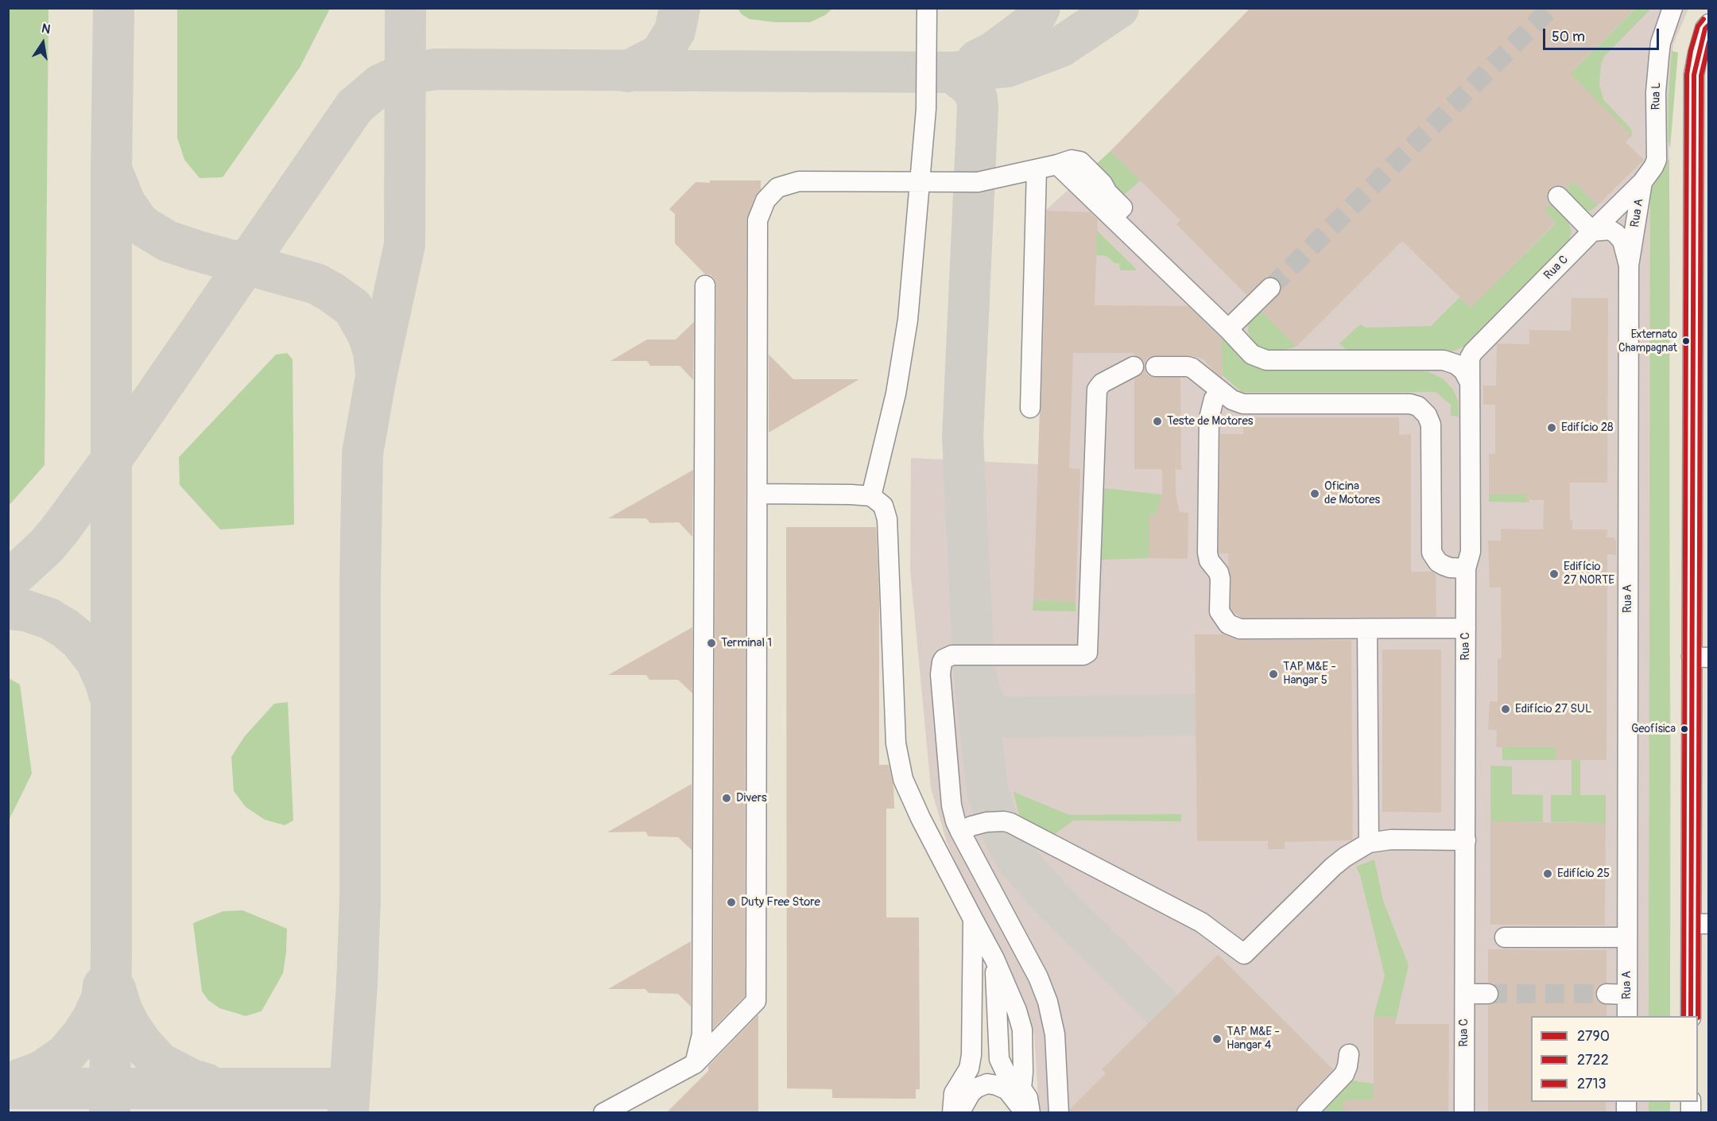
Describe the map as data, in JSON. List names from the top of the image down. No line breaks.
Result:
{"streets":{"street":["Rua L","Rua A","Rua C"]},"crossings":[["Rua L","Rua A"],["Rua L","Rua C"],["Rua A","Rua C"]],"places":["Externato Champagnat","Teste de Motores","Edifício 28","Oficina de Motores","Edifício 27 NORTE","Terminal 1","TAP M&E - Hangar 5","Edifício 27 SUL","Geofísica","Divers","Edifício 25","Duty Free Store","TAP M&E - Hangar 4"],"lines":["transit line 2713","transit line 2790","transit line 2722"],"legend":["2790","2722","2713"],"scale_bar":"50 m","north":"top"}
